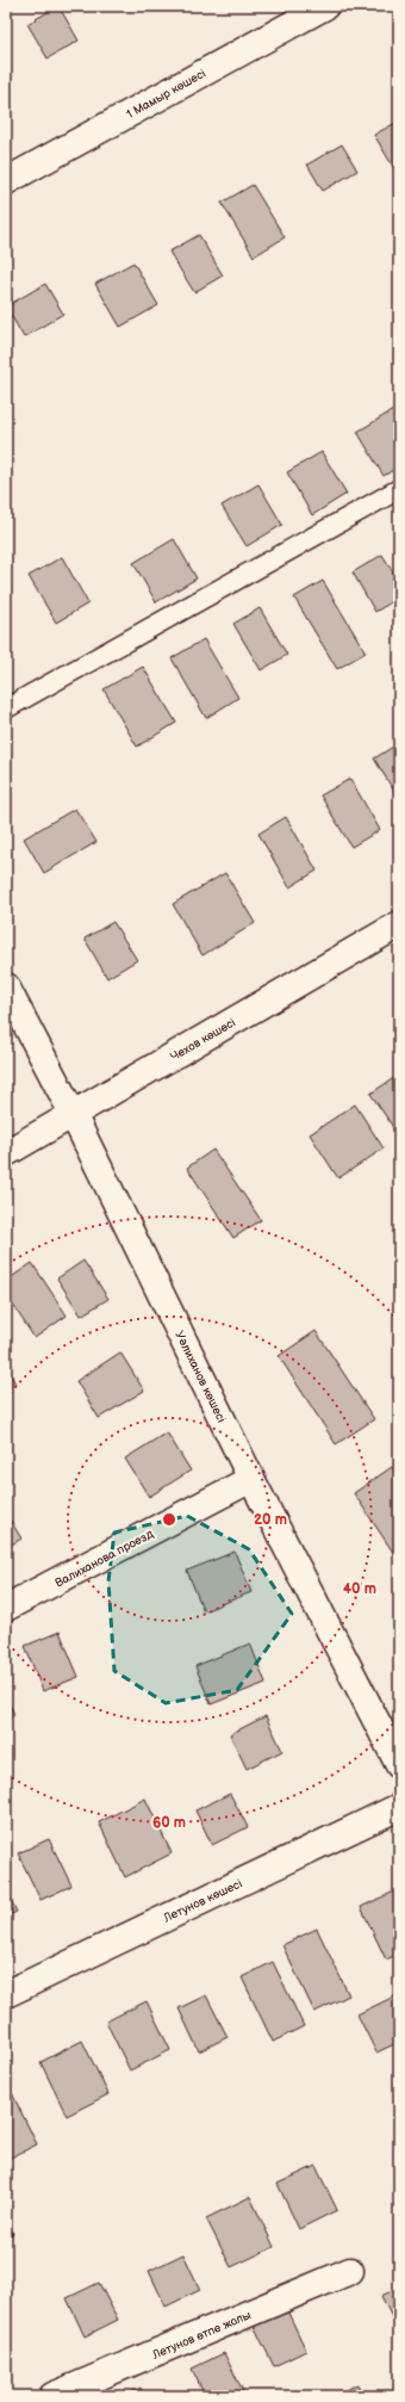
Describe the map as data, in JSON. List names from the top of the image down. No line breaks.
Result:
{"streets":{"street":["1 Мамыр көшесі","Чехов көшесі","Уәлиханов көшесі","Валиханова проезд","Летунов көшесі","Летунов өтпе жолы"]},"crossings":[["Чехов көшесі","Уәлиханов көшесі"],["Уәлиханов көшесі","Валиханова проезд"]],"rings":["20 m","40 m","60 m"]}
